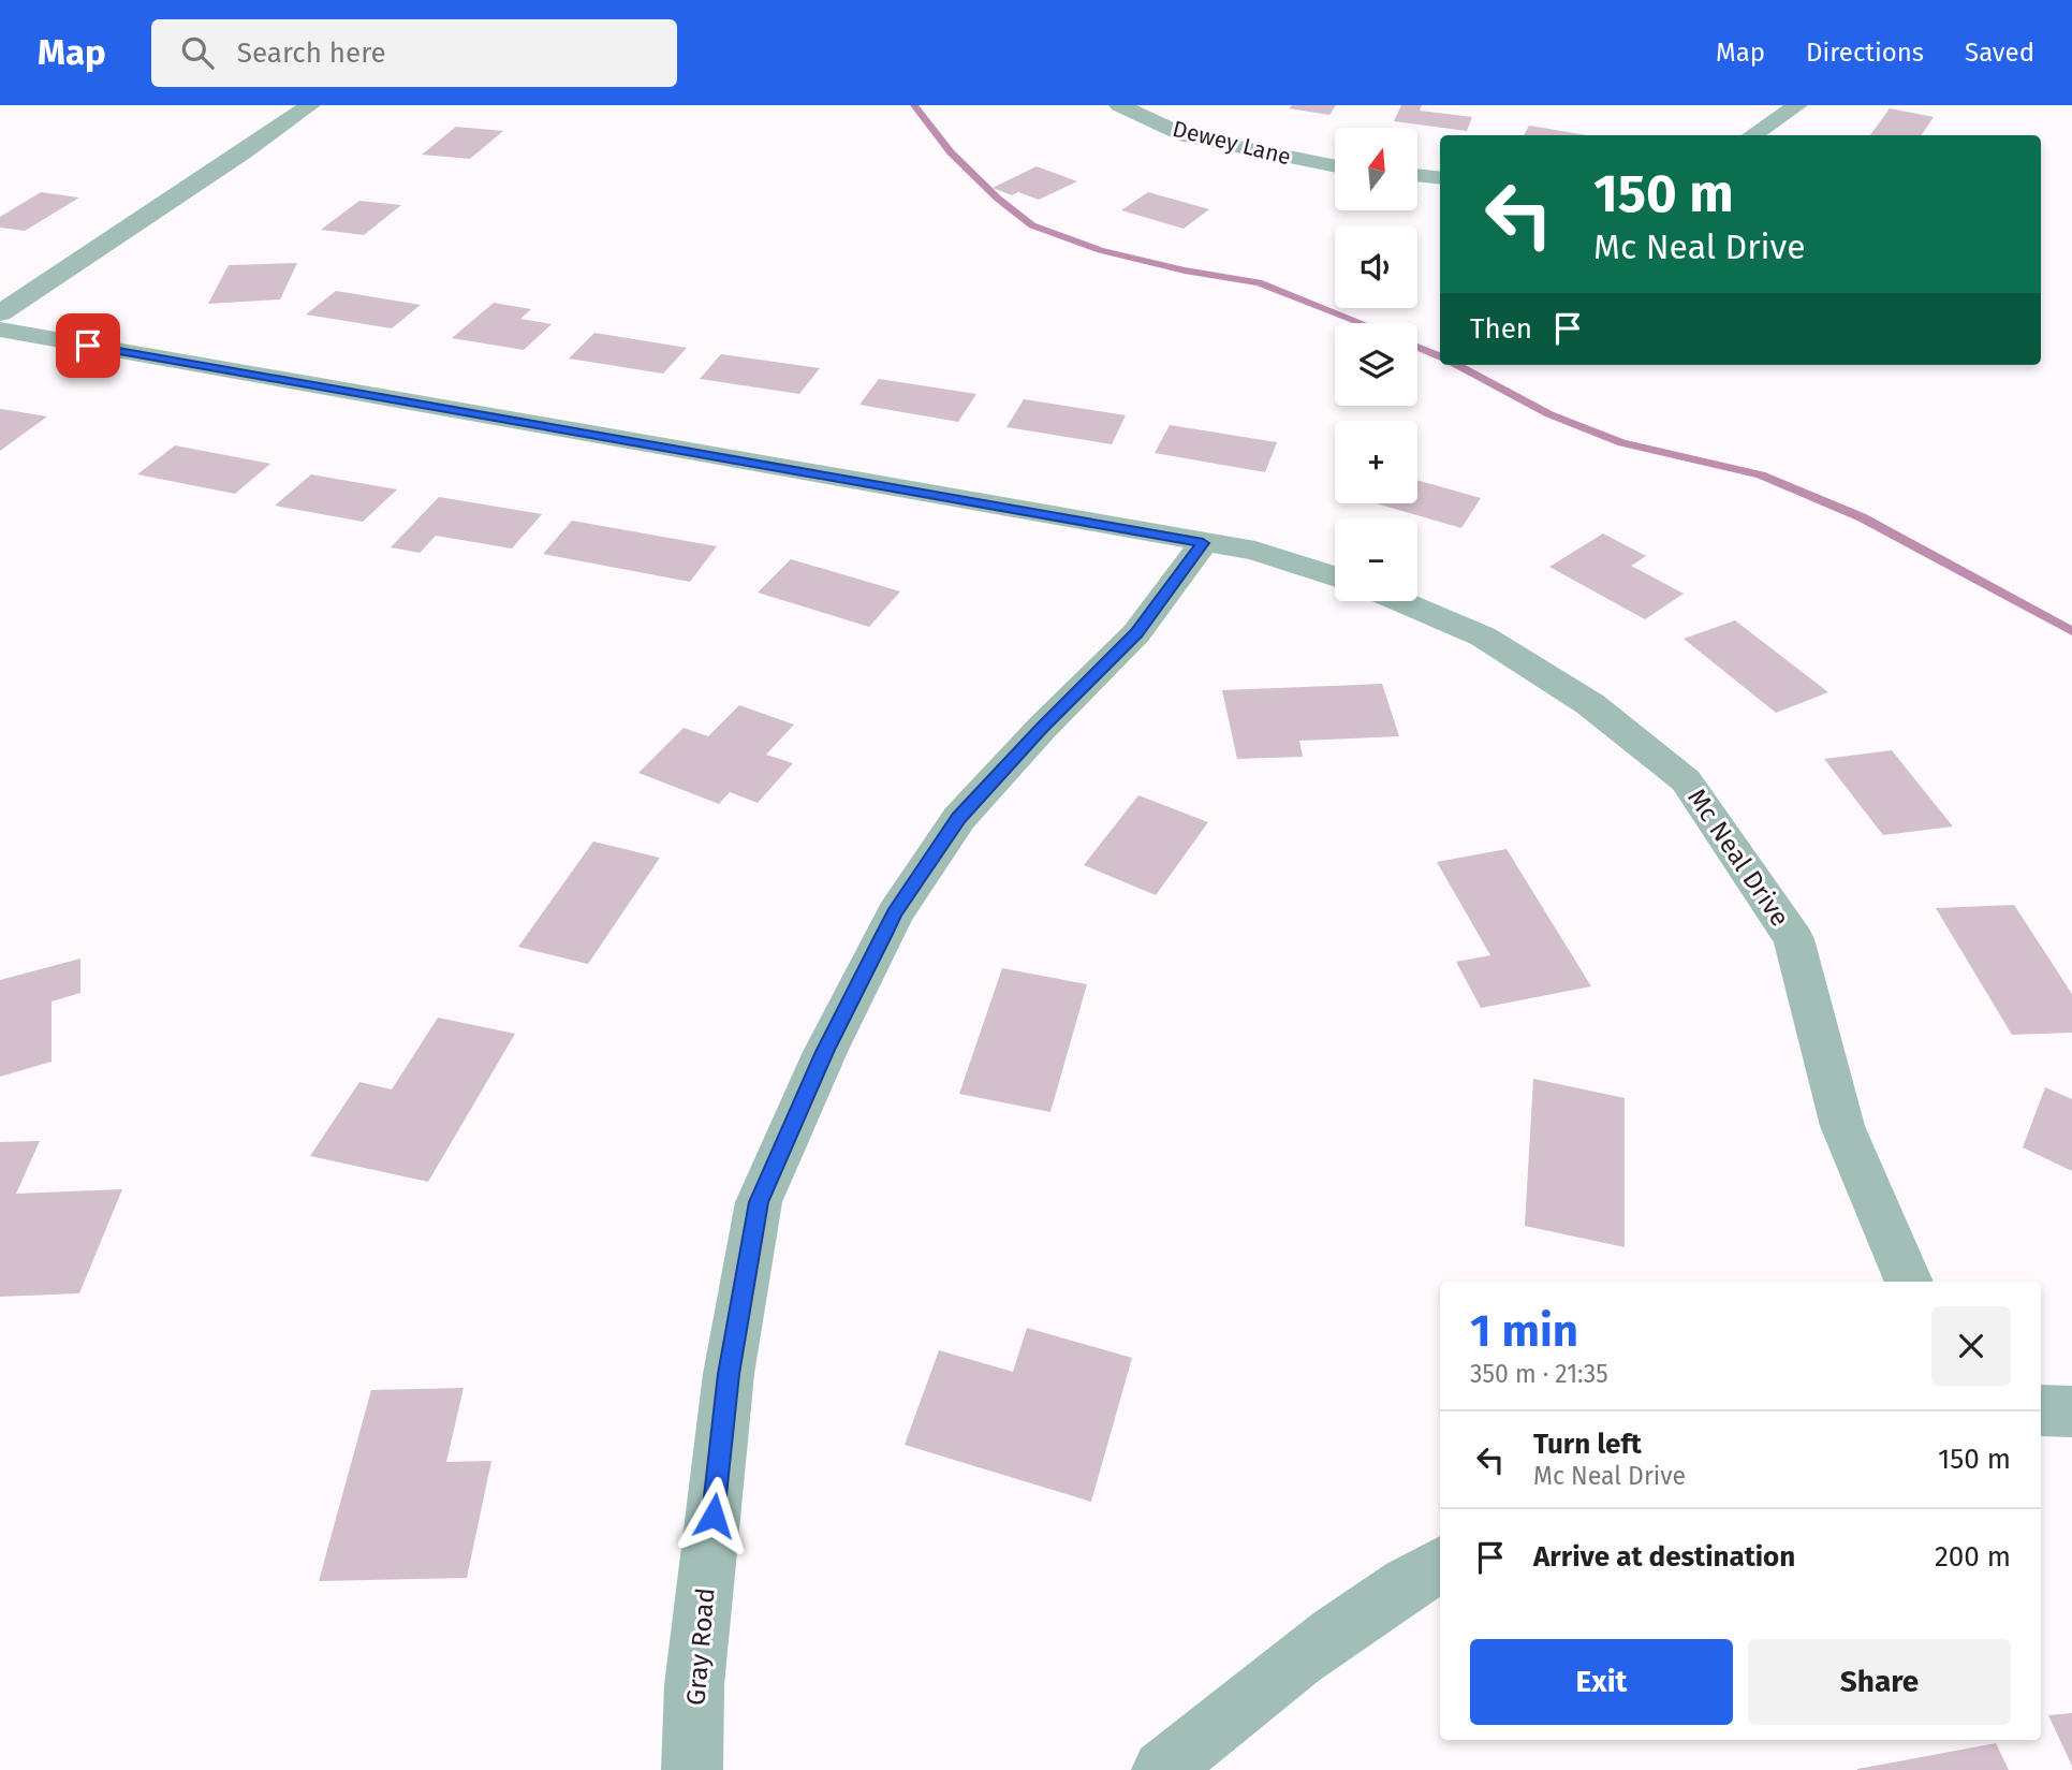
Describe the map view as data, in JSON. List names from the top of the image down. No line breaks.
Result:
{"streets":{"street":["Dewey Lane","Mc Neal Drive","Gray Road"]},"north":"top","page":{"header":"Map","search":"Search here","nav":["Map","Directions","Saved"],"map_buttons":["+","−"],"turn":["150 m","Mc Neal Drive"],"then":"Then","heading":["1 min","350 m · 21:35"],"list":[{"name":"Turn left","note":"Mc Neal Drive","value":"150 m"},{"name":"Arrive at destination","value":"200 m"}],"buttons":["Exit","Share"]}}
